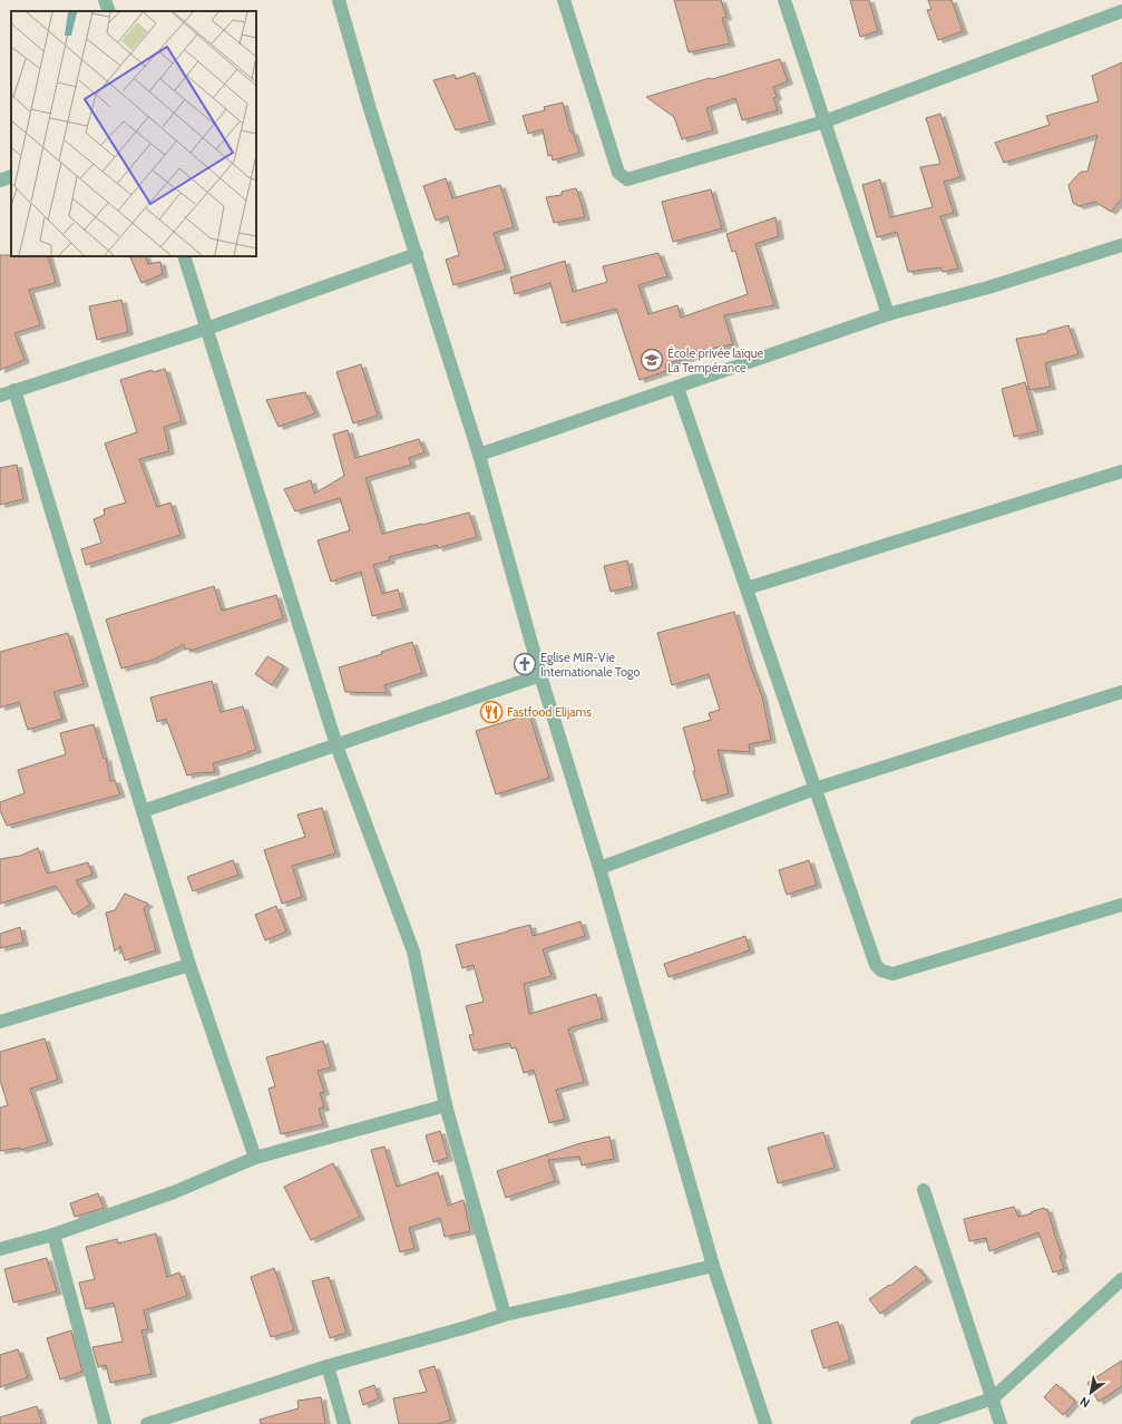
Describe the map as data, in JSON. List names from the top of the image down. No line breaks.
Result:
{"places":{"school or university":["École privée laïque La Tempérance"],"church":["Eglise MIR-Vie Internationale Togo"],"restaurant":["Fastfood Elijams"]},"north":"bottom left"}
